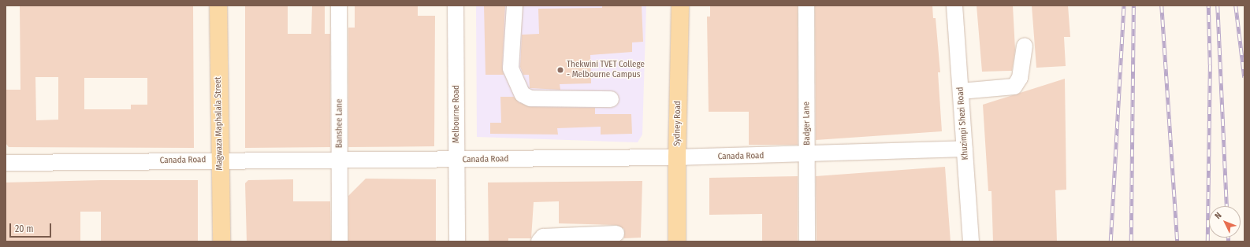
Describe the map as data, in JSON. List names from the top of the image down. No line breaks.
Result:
{"streets":{"main road":["Magwaza Maphalala Street","Sydney Road"],"street":["Melbourne Road","Banshee Lane","Badger Lane","Khuzimpi Shezi Road","Canada Road"]},"crossings":[["Melbourne Road","Canada Road"],["Magwaza Maphalala Street","Canada Road"],["Banshee Lane","Canada Road"],["Sydney Road","Canada Road"],["Badger Lane","Canada Road"],["Khuzimpi Shezi Road","Canada Road"]],"places":["Thekwini TVET College - Melbourne Campus"],"scale_bar":"20 m","north":"top left"}
